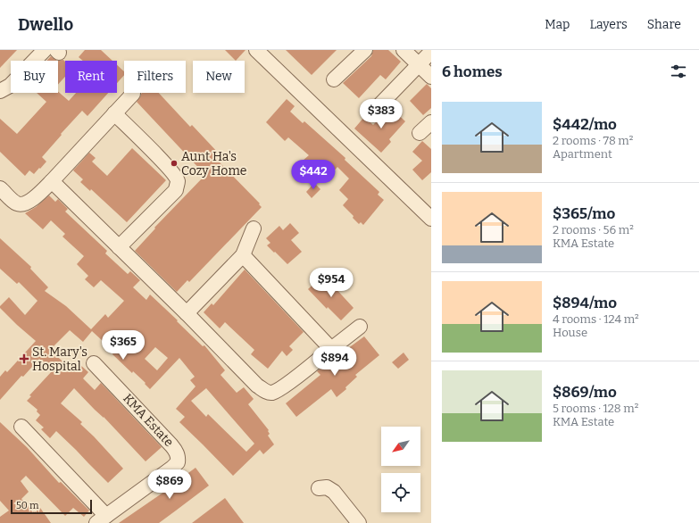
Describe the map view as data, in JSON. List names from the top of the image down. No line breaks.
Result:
{"streets":{"street":["KMA Estate"]},"places":{"other":["Aunt Ha's Cozy Home"],"health":["St. Mary's Hospital"]},"scale_bar":"50 m","north":"bottom left","page":{"header":"Dwello","nav":["Map","Layers","Share"],"heading":"6 homes","chip":["Buy","Rent","Filters","New"],"list":[{"name":"$442/mo","note":"2 rooms · 78 m² · Apartment"},{"name":"$365/mo","note":"2 rooms · 56 m² · KMA Estate"},{"name":"$894/mo","note":"4 rooms · 124 m² · House"},{"name":"$869/mo","note":"5 rooms · 128 m² · KMA Estate"}],"price":["$383","$442","$954","$365","$894","$869"],"scale":"50 m"}}
